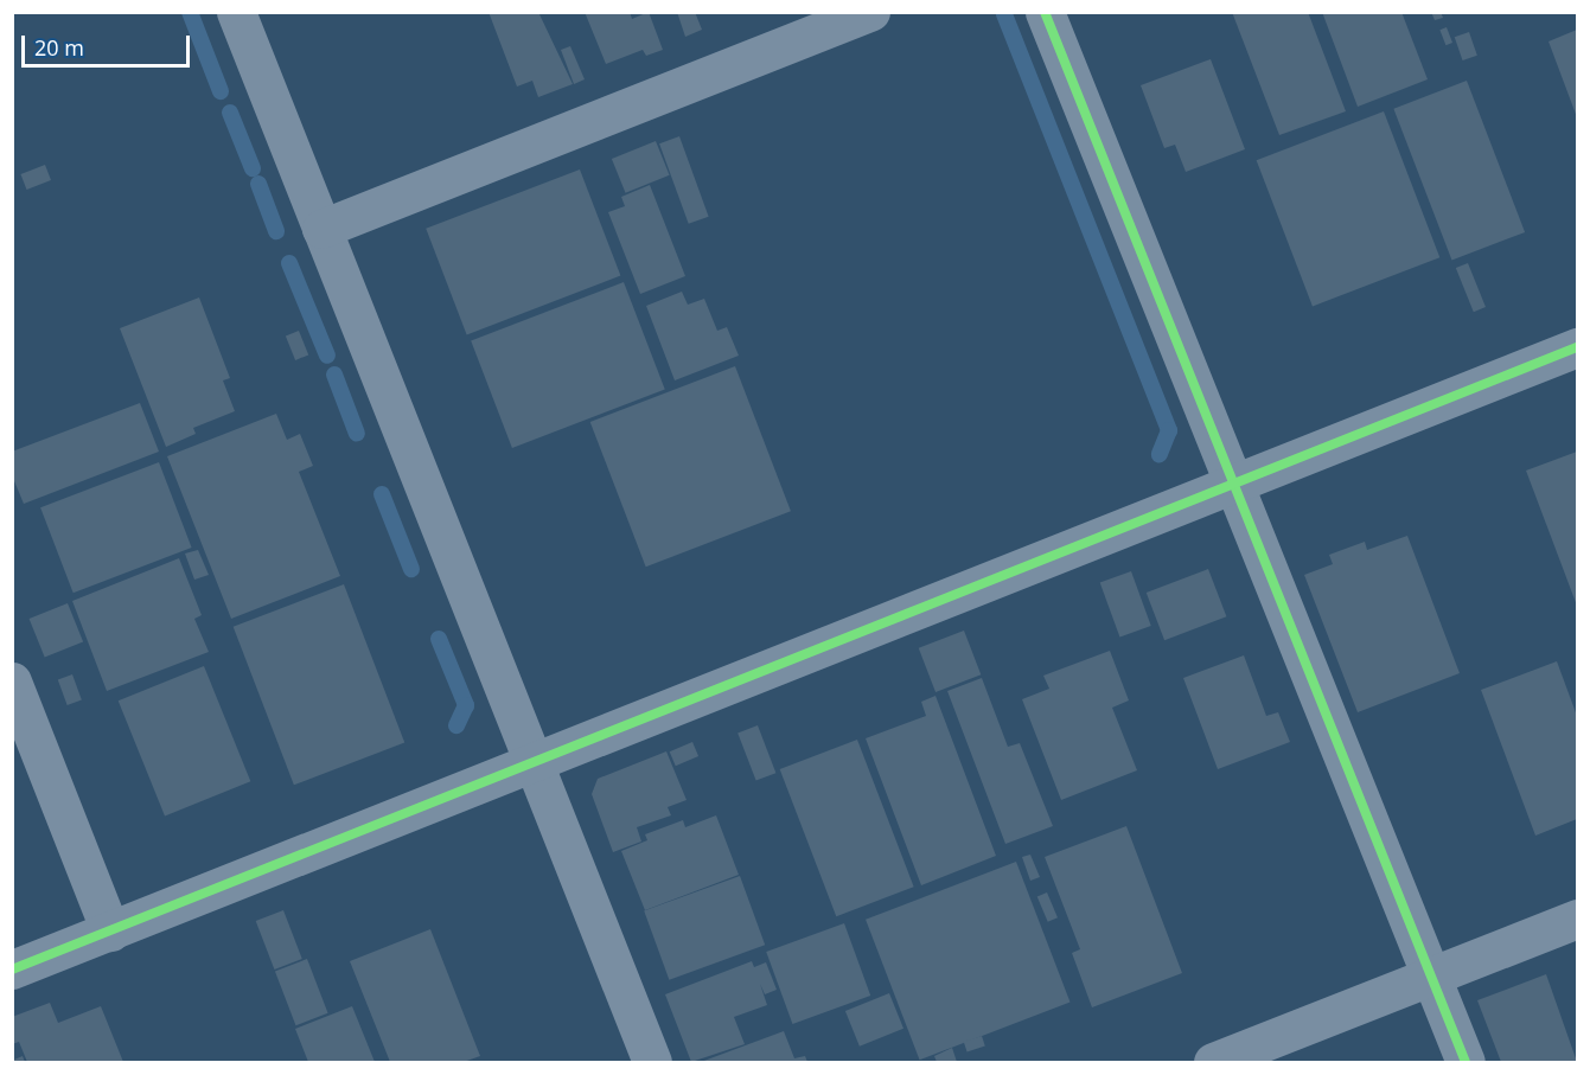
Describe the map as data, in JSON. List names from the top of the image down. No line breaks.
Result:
{"scale_bar":"20 m"}
